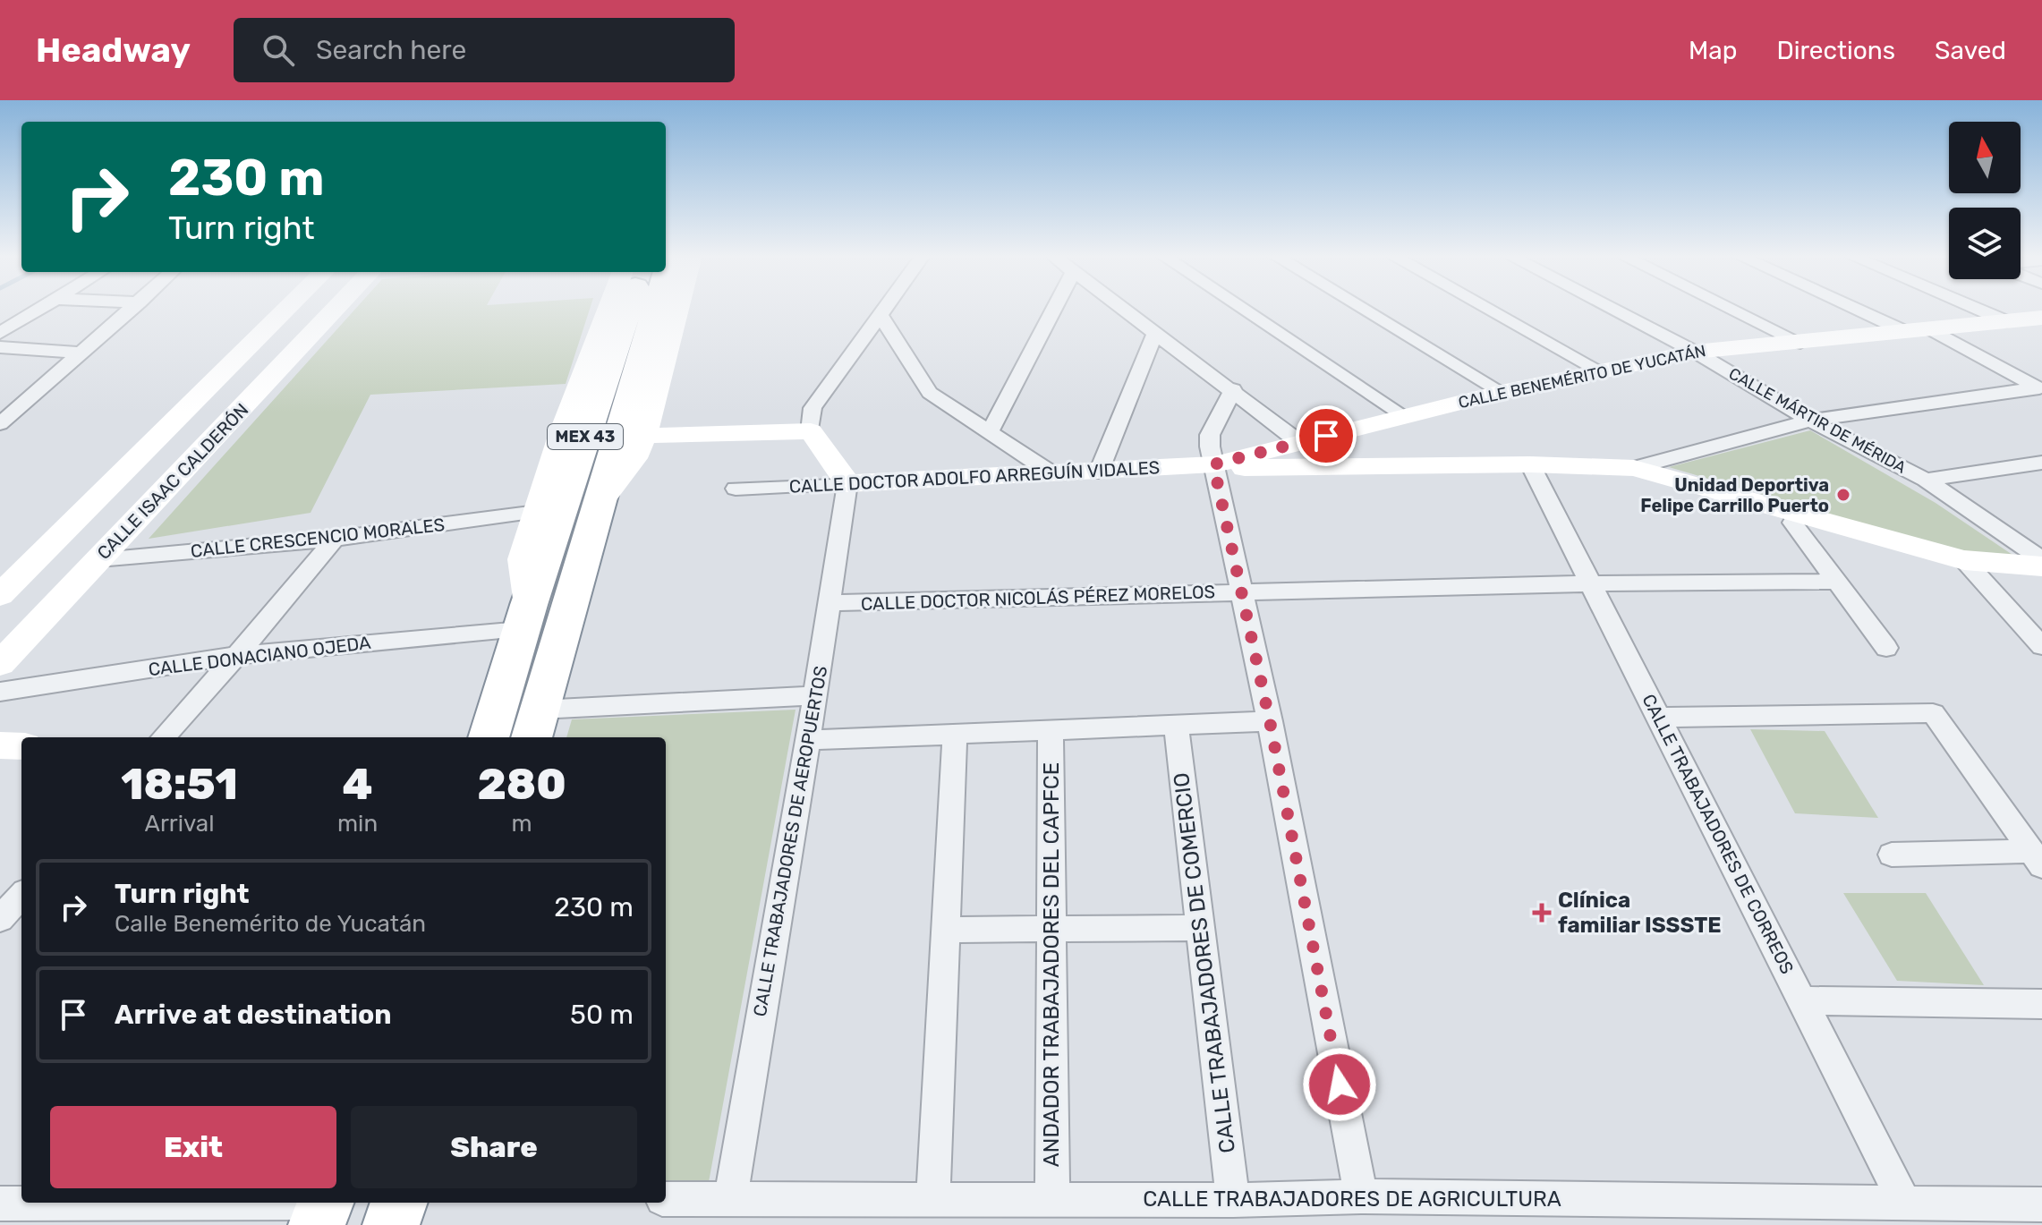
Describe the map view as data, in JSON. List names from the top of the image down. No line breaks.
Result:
{"streets":{"highway":["MEX 43"],"street":["CALLE BENEMÉRITO DE YUCATÁN","CALLE MÁRTIR DE MÉRIDA","CALLE DOCTOR ADOLFO ARREGUÍN VIDALES","CALLE ISAAC CALDERÓN","CALLE CRESCENCIO MORALES","CALLE DOCTOR NICOLÁS PÉREZ MORELOS","CALLE DONACIANO OJEDA","CALLE TRABAJADORES DE CORREOS","CALLE TRABAJADORES DE AEROPUERTOS","CALLE TRABAJADORES DE COMERCIO","ANDADOR TRABAJADORES DEL CAPFCE","CALLE TRABAJADORES DE AGRICULTURA"]},"crossings":[["CALLE BENEMÉRITO DE YUCATÁN","CALLE MÁRTIR DE MÉRIDA"],["CALLE BENEMÉRITO DE YUCATÁN","CALLE DOCTOR ADOLFO ARREGUÍN VIDALES"],["MEX 43","CALLE DONACIANO OJEDA"],["CALLE DOCTOR ADOLFO ARREGUÍN VIDALES","CALLE TRABAJADORES DE AEROPUERTOS"],["CALLE ISAAC CALDERÓN","CALLE CRESCENCIO MORALES"],["CALLE DOCTOR NICOLÁS PÉREZ MORELOS","CALLE TRABAJADORES DE CORREOS"],["CALLE DOCTOR NICOLÁS PÉREZ MORELOS","CALLE TRABAJADORES DE AEROPUERTOS"],["CALLE TRABAJADORES DE CORREOS","CALLE TRABAJADORES DE AGRICULTURA"],["CALLE TRABAJADORES DE AEROPUERTOS","CALLE TRABAJADORES DE AGRICULTURA"],["CALLE TRABAJADORES DE COMERCIO","CALLE TRABAJADORES DE AGRICULTURA"],["ANDADOR TRABAJADORES DEL CAPFCE","CALLE TRABAJADORES DE AGRICULTURA"]],"places":{"other":["Unidad Deportiva Felipe Carrillo Puerto"],"health":["Clínica familiar ISSSTE"]},"north":"top","page":{"header":"Headway","search":"Search here","nav":["Map","Directions","Saved"],"turn":["230 m","Turn right"],"eta":["18:51","Arrival","4","min","280","m"],"list":[{"name":"Turn right","note":"Calle Benemérito de Yucatán","value":"230 m"},{"name":"Arrive at destination","value":"50 m"}],"buttons":["Exit","Share"]}}
